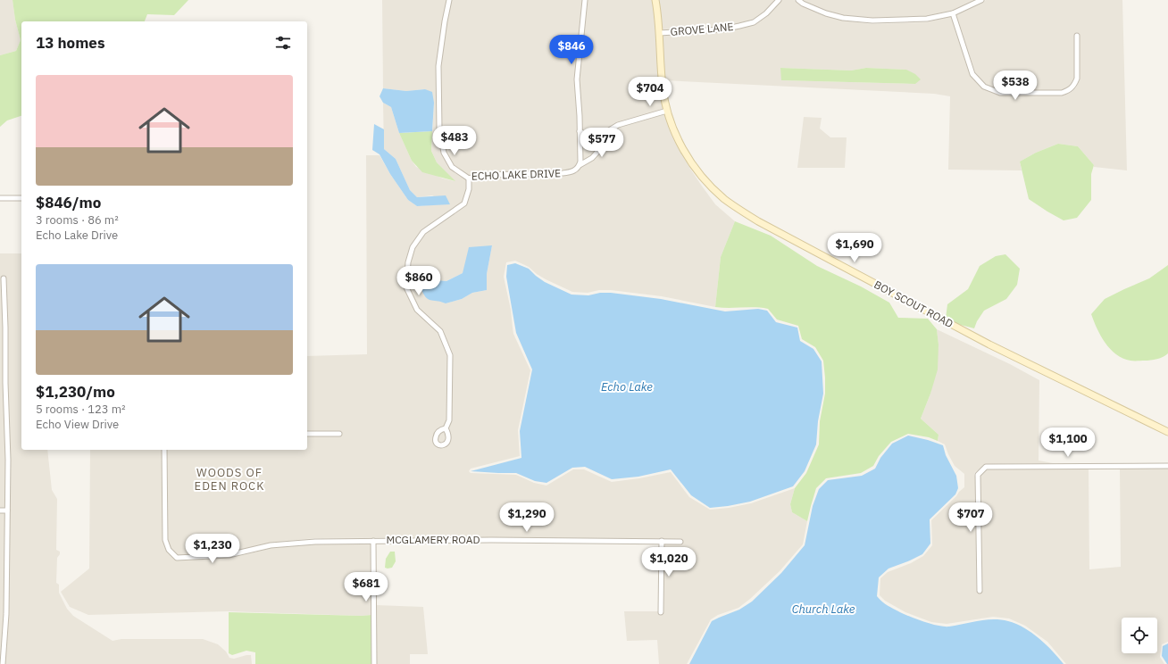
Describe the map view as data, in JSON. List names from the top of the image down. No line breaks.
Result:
{"streets":{"street":["GROVE LANE","ECHO LAKE DRIVE","BOY SCOUT ROAD","MCGLAMERY ROAD"]},"crossings":[["GROVE LANE","BOY SCOUT ROAD"]],"districts":["WOODS OF EDEN ROCK"],"water":["Echo Lake","Church Lake"],"page":{"heading":"13 homes","price":["$846","$538","$704","$483","$577","$1,690","$860","$1,100","$1,290","$707","$1,230","$1,020","$681"],"list":[{"name":"$846/mo","note":"3 rooms · 86 m² · Echo Lake Drive"},{"name":"$1,230/mo","note":"5 rooms · 123 m² · Echo View Drive"}]}}
